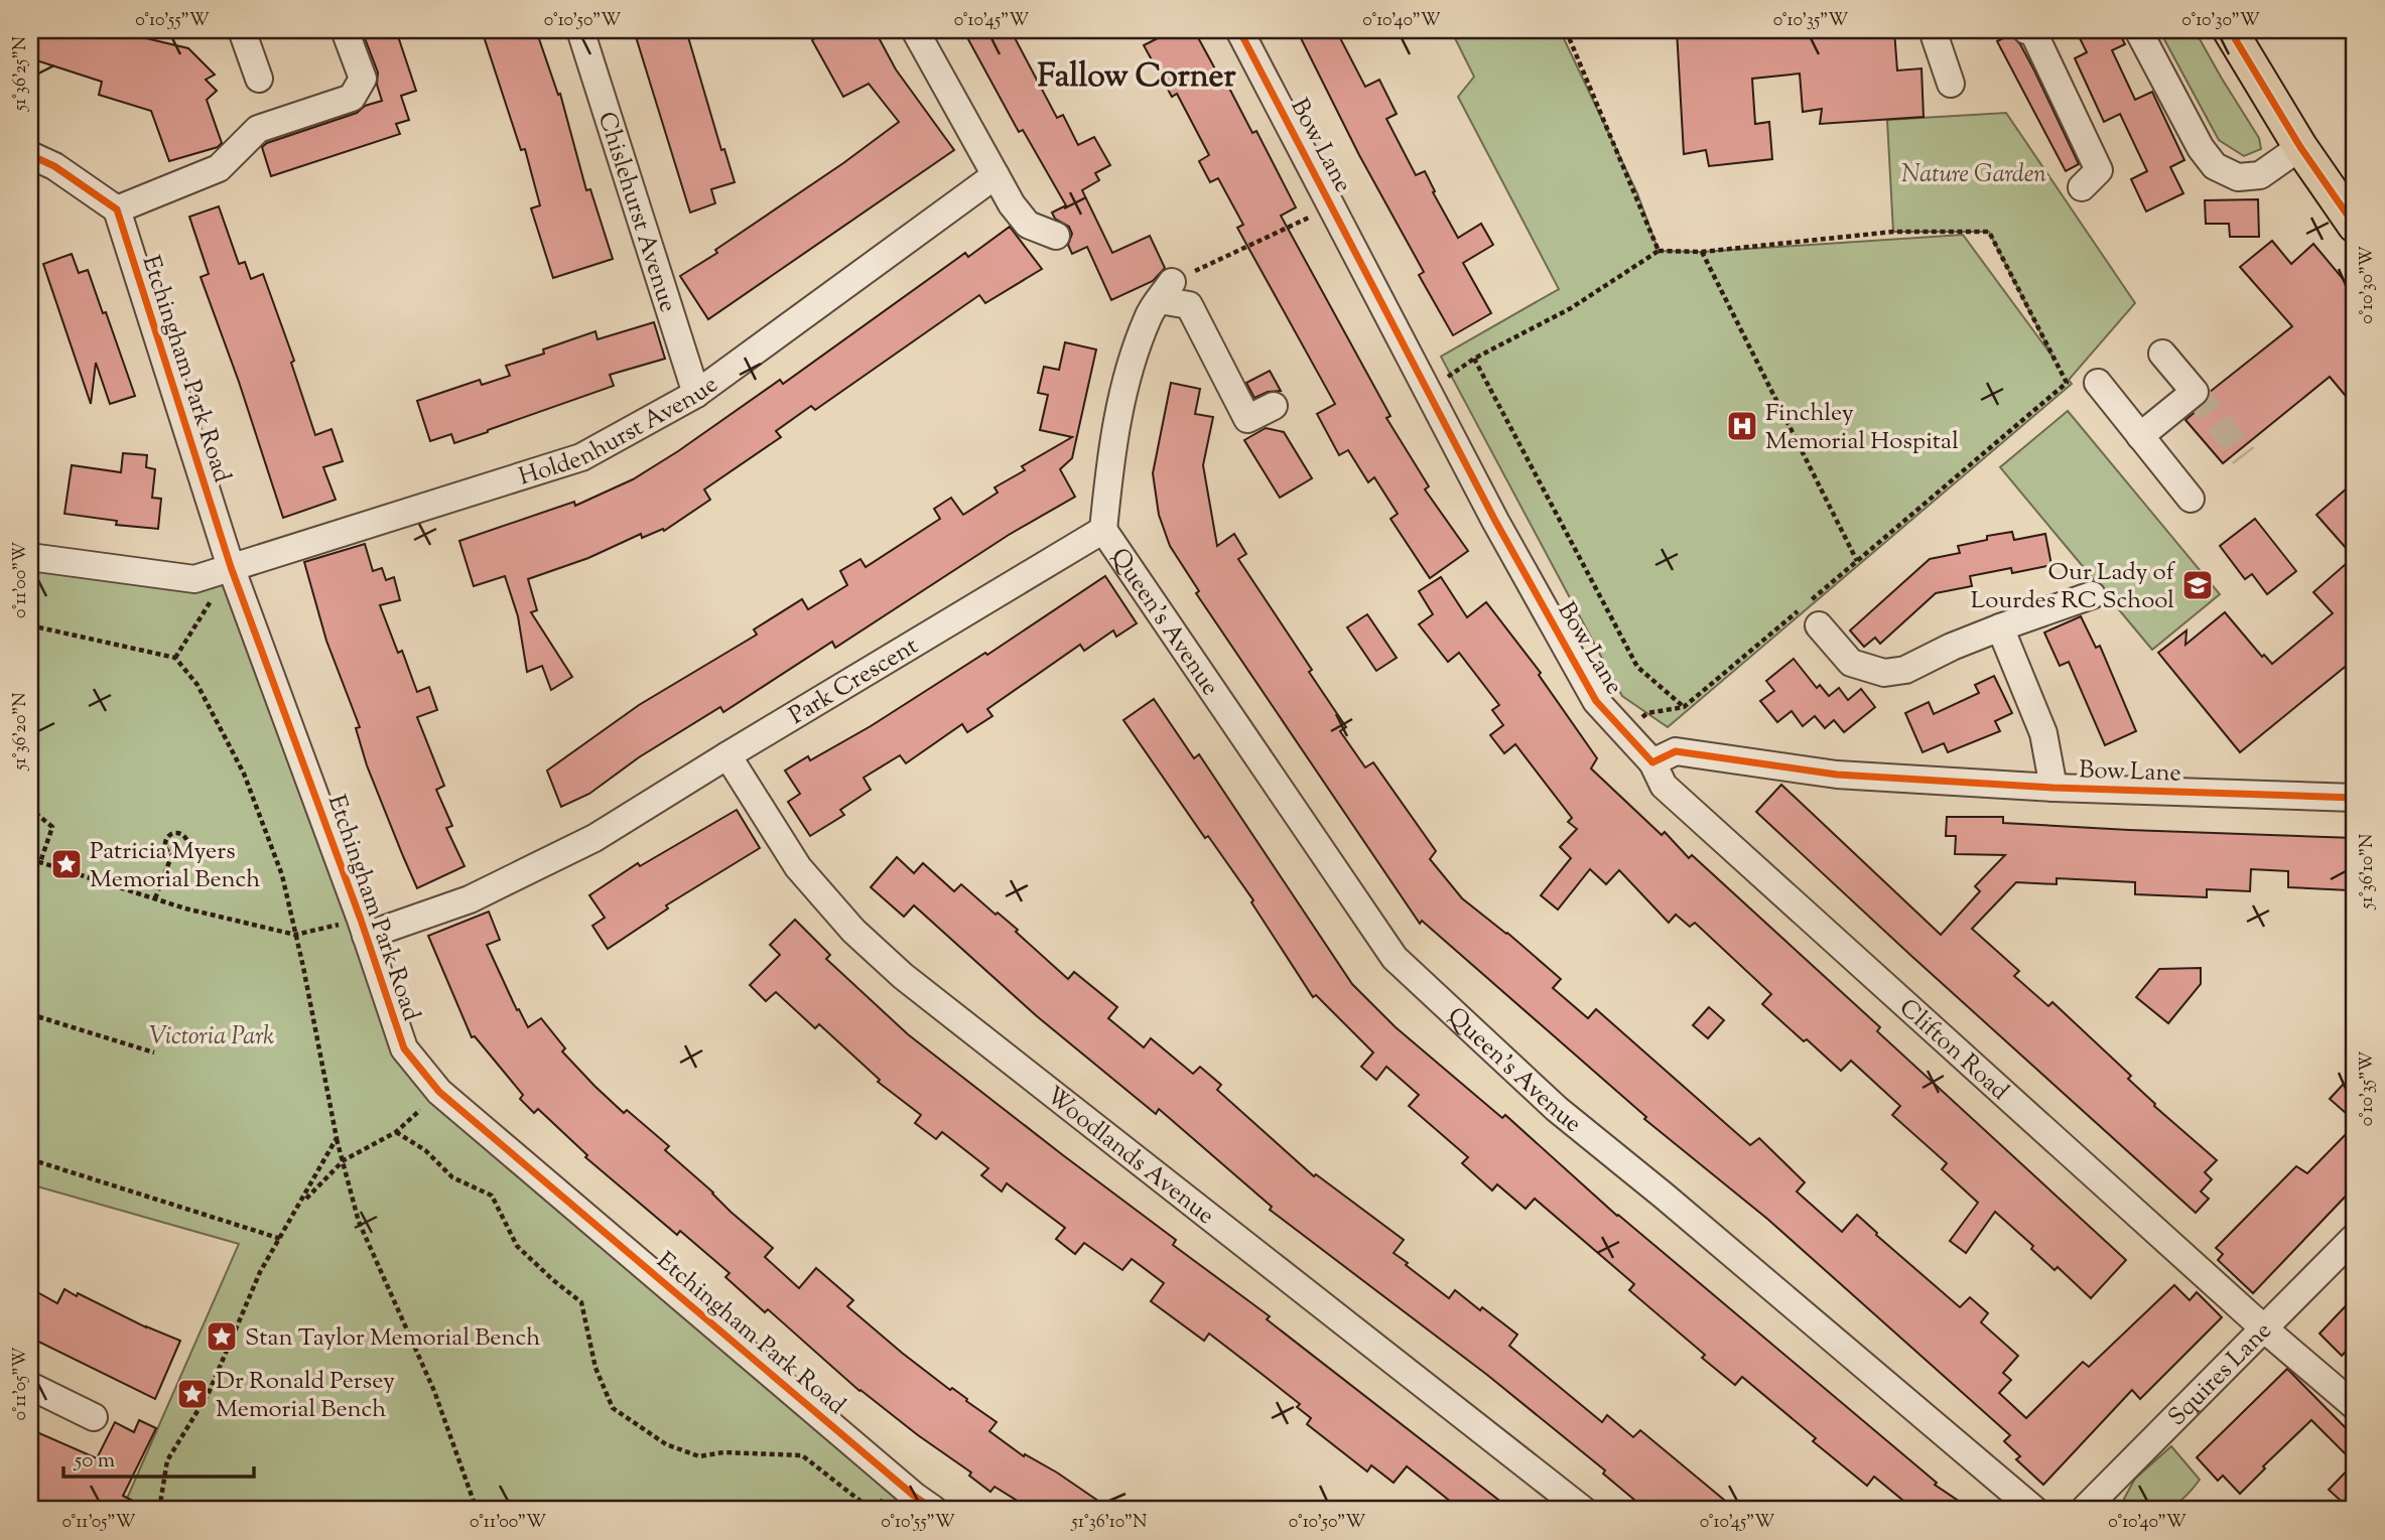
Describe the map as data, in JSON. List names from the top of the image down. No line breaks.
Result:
{"streets":{"street":["Bow Lane","Chislehurst Avenue","Etchingham Park Road","Holdenhurst Avenue","Queen's Avenue","Park Crescent","Clifton Road","Woodlands Avenue","Squires Lane"]},"crossings":[["Bow Lane","Clifton Road"],["Chislehurst Avenue","Holdenhurst Avenue"],["Etchingham Park Road","Holdenhurst Avenue"],["Etchingham Park Road","Park Crescent"],["Queen's Avenue","Park Crescent"],["Park Crescent","Woodlands Avenue"],["Clifton Road","Squires Lane"]],"districts":["Fallow Corner"],"parks":["Nature Garden","Victoria Park"],"places":{"hospital":["Finchley Memorial Hospital"],"school or university":["Our Lady of Lourdes RC School"],"place":["Patricia Myers Memorial Bench","Stan Taylor Memorial Bench","Dr Ronald Persey Memorial Bench"]},"scale_bar":"50 m","coordinates":["0°10'55\"W","0°10'50\"W","0°10'45\"W","0°10'40\"W","0°10'35\"W","0°10'30\"W","51°36'25\"N","0°11'00\"W","51°36'20\"N","51°36'10\"N","0°11'05\"W"]}
